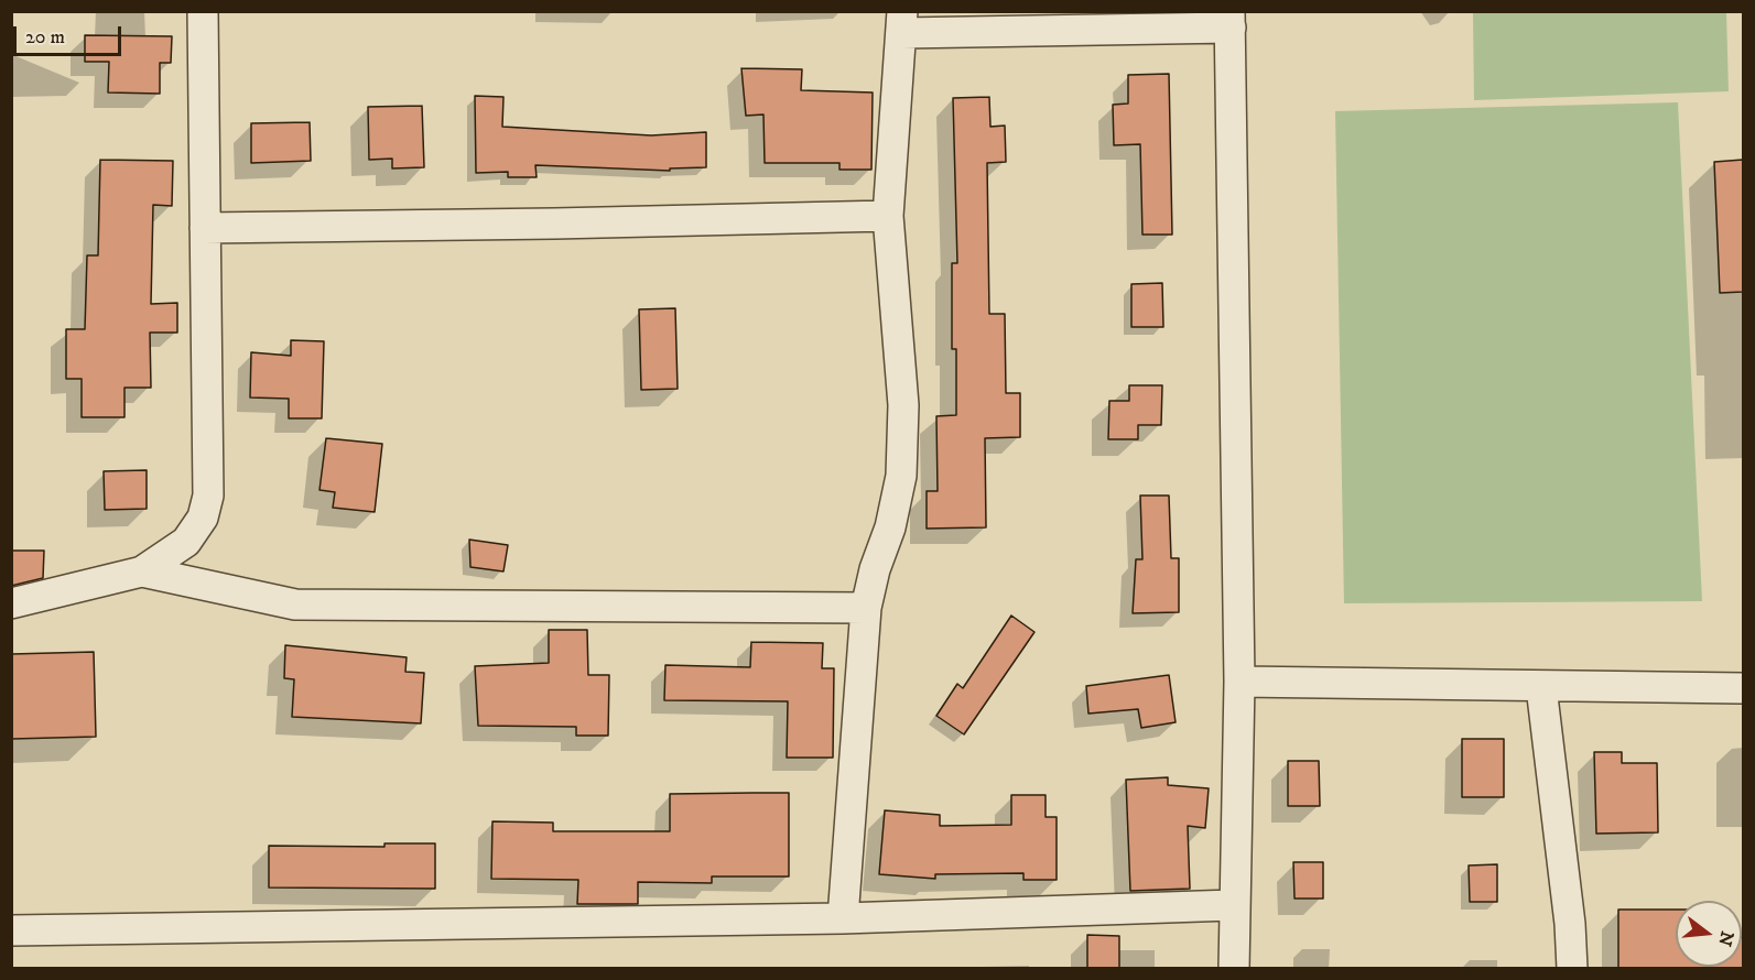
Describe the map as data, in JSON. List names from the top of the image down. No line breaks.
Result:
{"scale_bar":"20 m","north":"right"}
